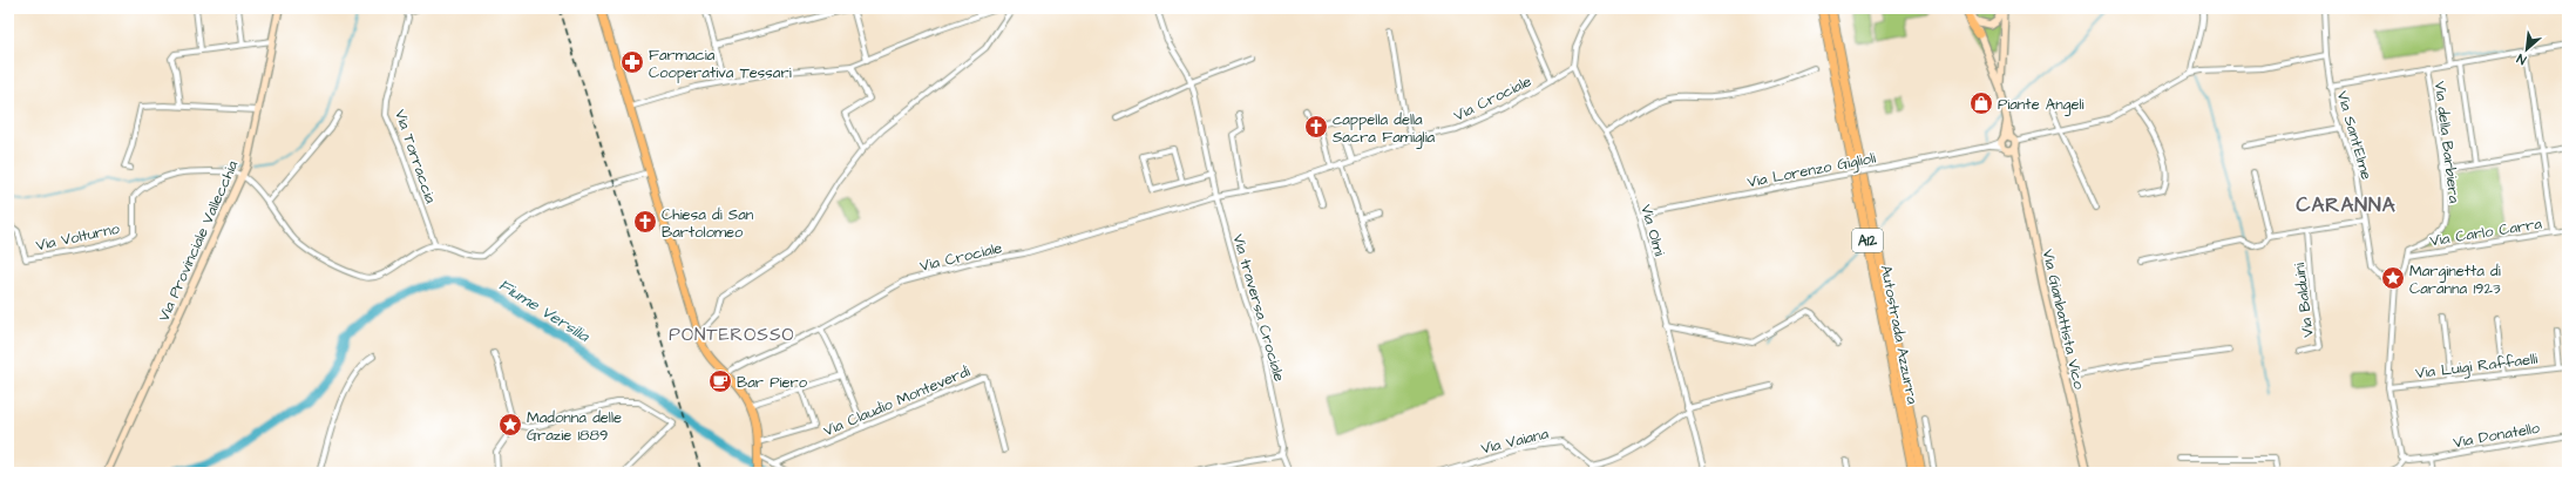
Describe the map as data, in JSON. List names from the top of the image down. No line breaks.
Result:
{"streets":{"highway":["A12","Autostrada Azzurra"],"main road":["Via Provinciale Vallecchia","Via Gianbattista Vico"],"street":["Via Crociale","Via Sant'Elme","Via della Barbiera","Via Torraccia","Via Lorenzo Giglioli","Via Olmi","Via Carlo Carra","Via Volturno","Via Balduini","Via traversa Crociale","Via Luigi Raffaelli","Via Claudio Monteverdi","Via Donatello","Via Vaiana"]},"crossings":[["Via Crociale","Via Olmi"],["Via Crociale","Via traversa Crociale"],["Via Sant'Elme","Via Lorenzo Giglioli"],["Via della Barbiera","Via Carlo Carra"],["Via Lorenzo Giglioli","Via Olmi"],["Via Lorenzo Giglioli","Via Gianbattista Vico"],["Via Volturno","Via Provinciale Vallecchia"]],"districts":["CARANNA","PONTEROSSO"],"water":["Fiume Versilia"],"places":{"pharmacy":["Farmacia Cooperativa Tessari"],"shop":["Piante Angeli"],"church":["cappella della Sacra Famiglia","Chiesa di San Bartolomeo"],"place":["Marginetta di Caranna 1923","Madonna delle Grazie 1889"],"cafe":["Bar Piero"]},"north":"bottom left"}
